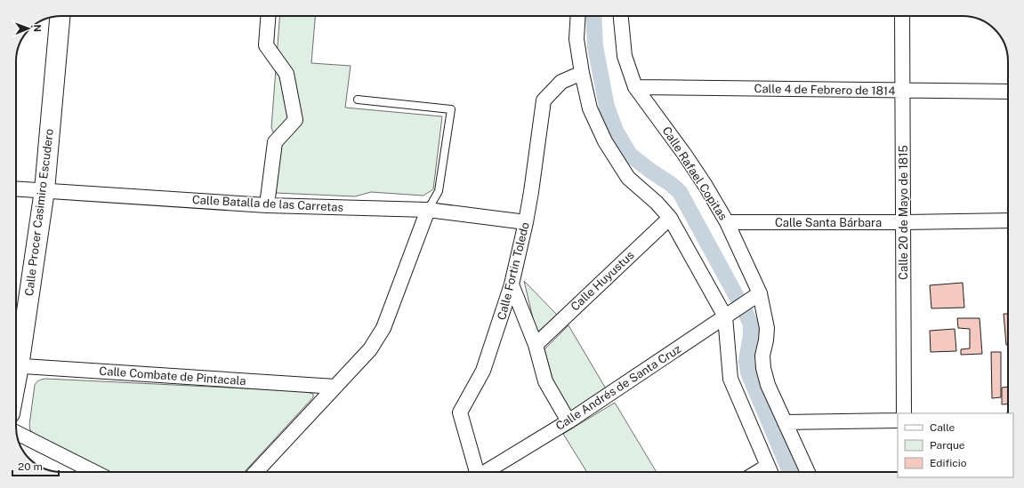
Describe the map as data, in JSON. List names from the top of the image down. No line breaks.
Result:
{"streets":{"main road":["Calle Procer Casimiro Escudero"],"street":["Calle 4 de Febrero de 1814","Calle Rafael Copitas","Calle Batalla de las Carretas","Calle 20 de Mayo de 1815","Calle Santa Bárbara","Calle Fortin Toledo","Calle Huyustus","Calle Combate de Pintacala","Calle Andrés de Santa Cruz"]},"crossings":[["Calle 4 de Febrero de 1814","Calle Rafael Copitas"],["Calle 4 de Febrero de 1814","Calle 20 de Mayo de 1815"],["Calle Rafael Copitas","Calle Santa Bárbara"],["Calle Rafael Copitas","Calle Andrés de Santa Cruz"],["Calle Batalla de las Carretas","Calle Procer Casimiro Escudero"],["Calle Batalla de las Carretas","Calle Fortin Toledo"],["Calle 20 de Mayo de 1815","Calle Santa Bárbara"]],"legend":["Calle","Parque","Edificio"],"scale_bar":"20 m","north":"right"}
